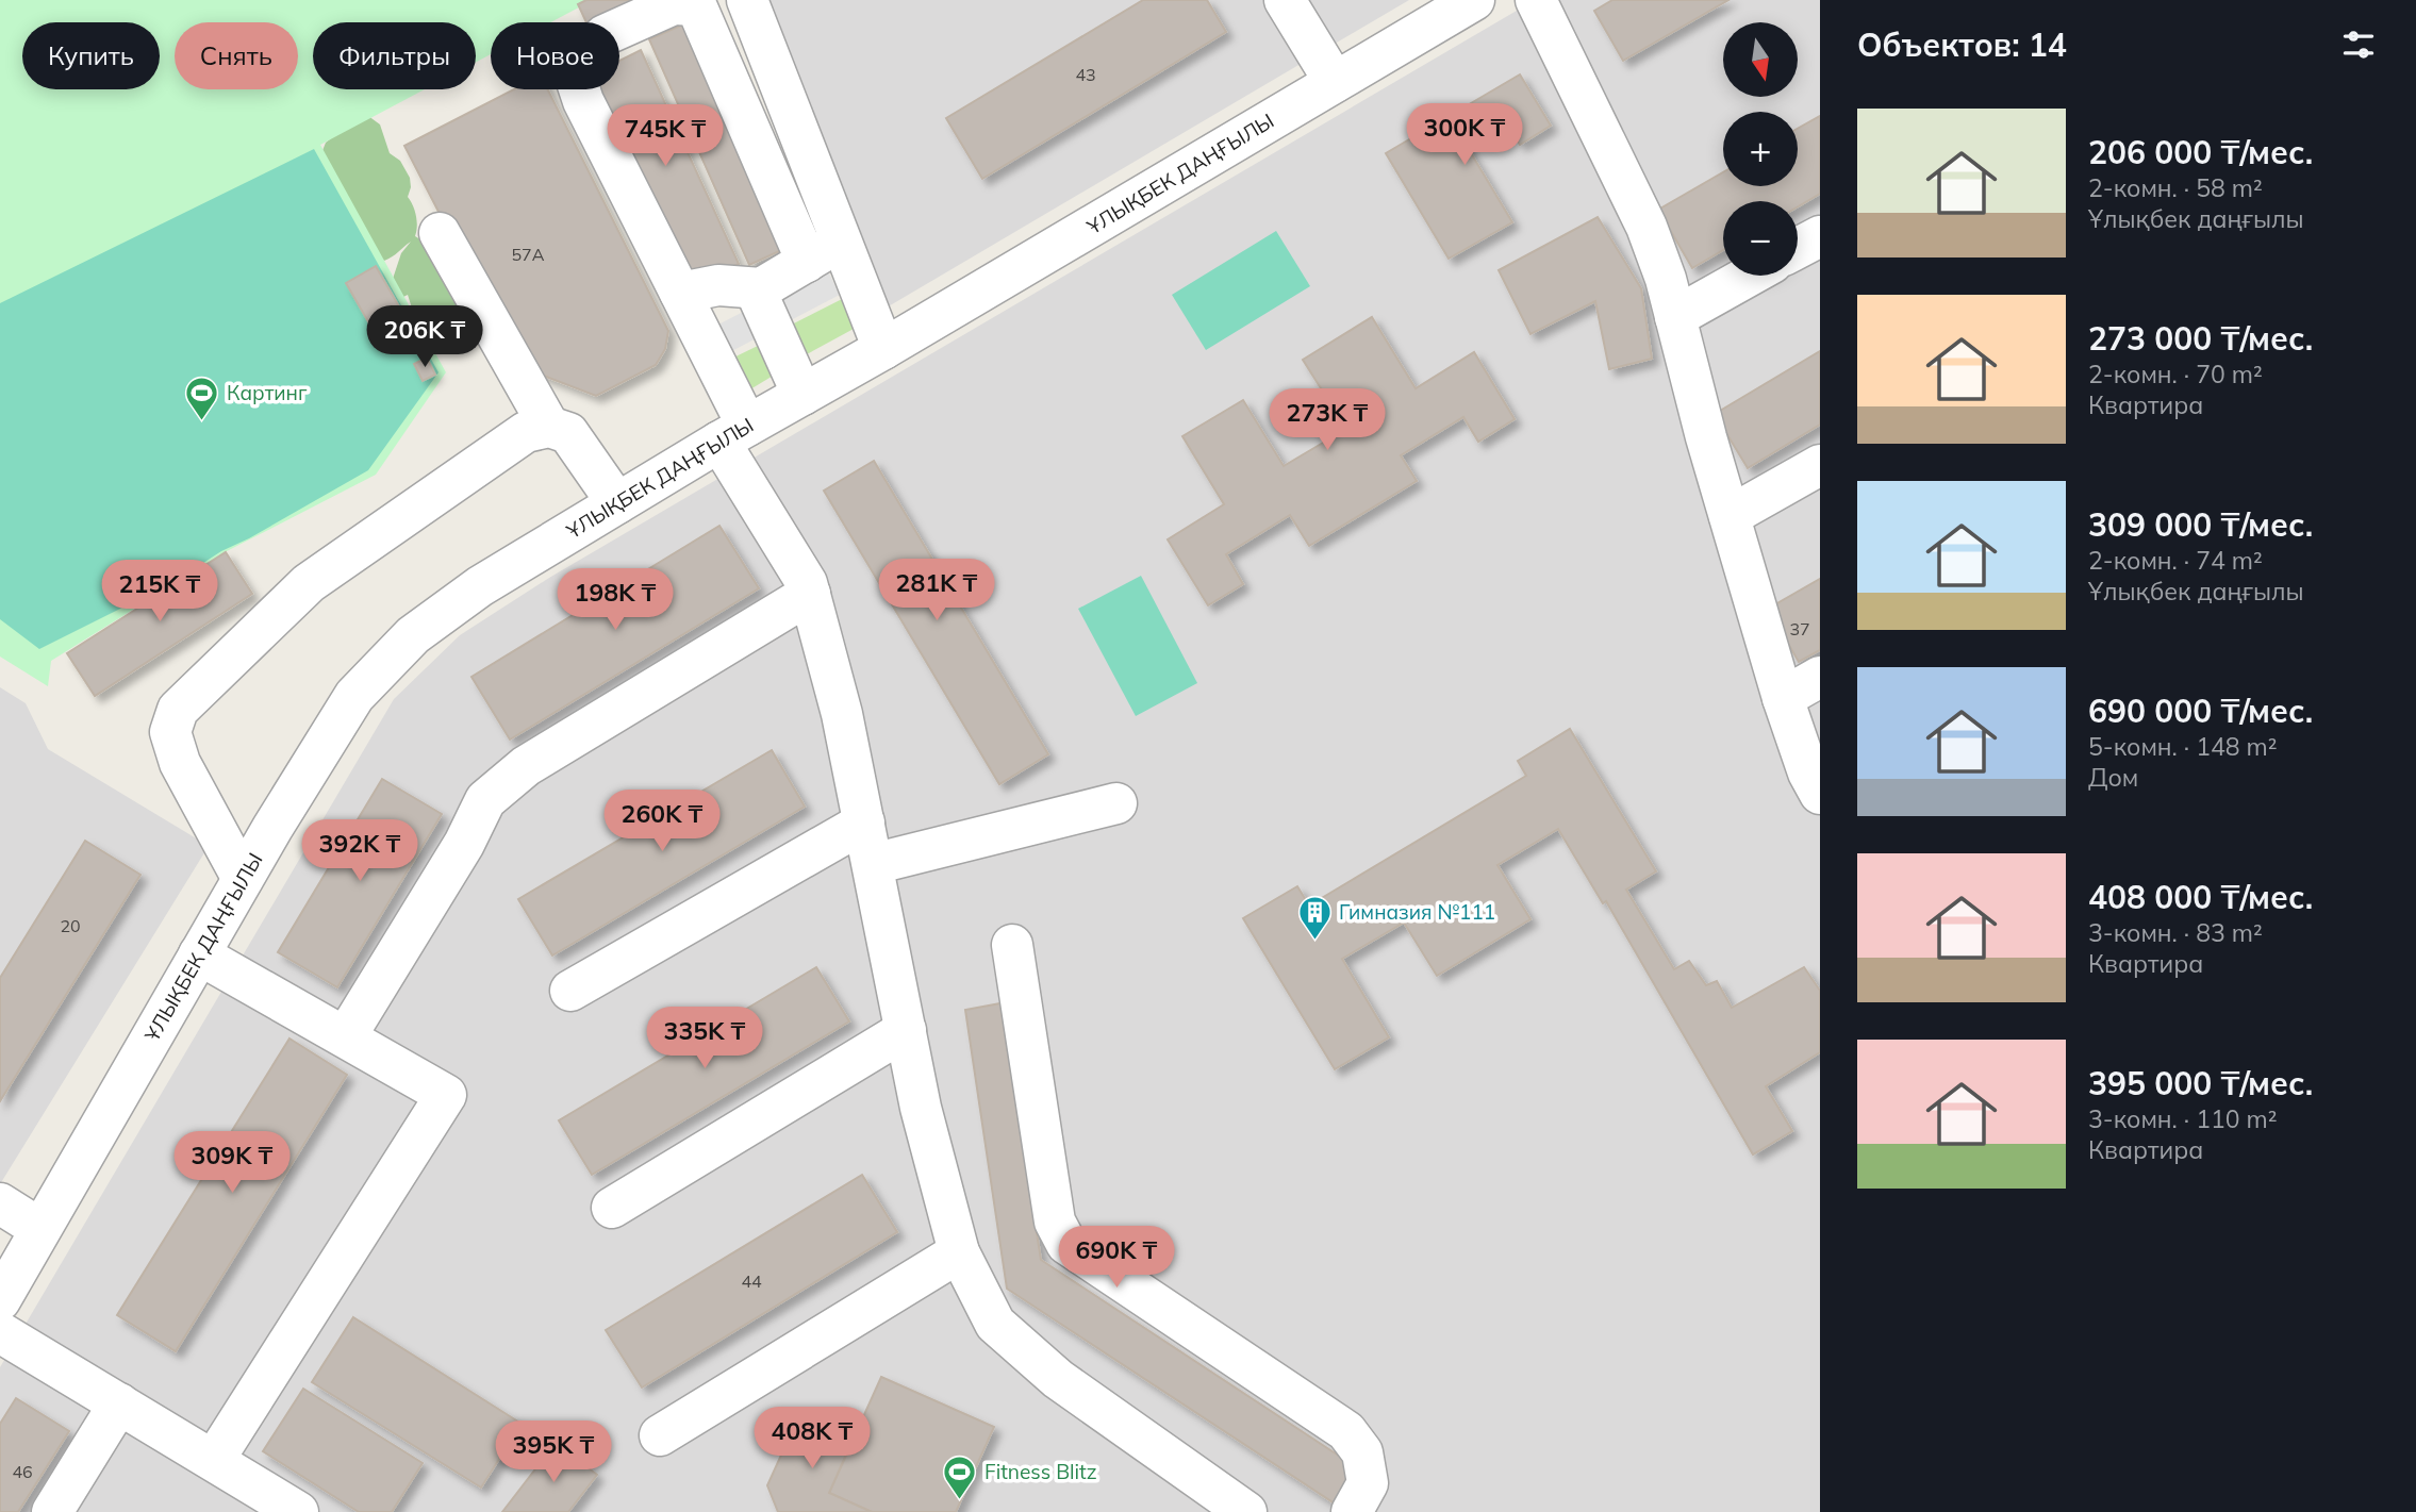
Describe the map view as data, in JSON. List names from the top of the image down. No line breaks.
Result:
{"streets":{"street":["ҰЛЫҚБЕК ДАҢҒЫЛЫ"]},"places":{"sports":["Картинг","Fitness Blitz"],"building":["Гимназия №111"]},"house_numbers":["43","57А","37","20","44","46"],"north":"bottom","page":{"heading":"Объектов: 14","map_buttons":["+","−"],"chip":["Купить","Снять","Фильтры","Новое"],"list":[{"name":"206 000 ₸/мес.","note":"2-комн. · 58 m² · Ұлықбек даңғылы"},{"name":"273 000 ₸/мес.","note":"2-комн. · 70 m² · Квартира"},{"name":"309 000 ₸/мес.","note":"2-комн. · 74 m² · Ұлықбек даңғылы"},{"name":"690 000 ₸/мес.","note":"5-комн. · 148 m² · Дом"},{"name":"408 000 ₸/мес.","note":"3-комн. · 83 m² · Квартира"},{"name":"395 000 ₸/мес.","note":"3-комн. · 110 m² · Квартира"}],"price":["300K ₸","745K ₸","206K ₸","273K ₸","281K ₸","215K ₸","198K ₸","260K ₸","392K ₸","335K ₸","309K ₸","690K ₸","408K ₸","395K ₸"]}}
